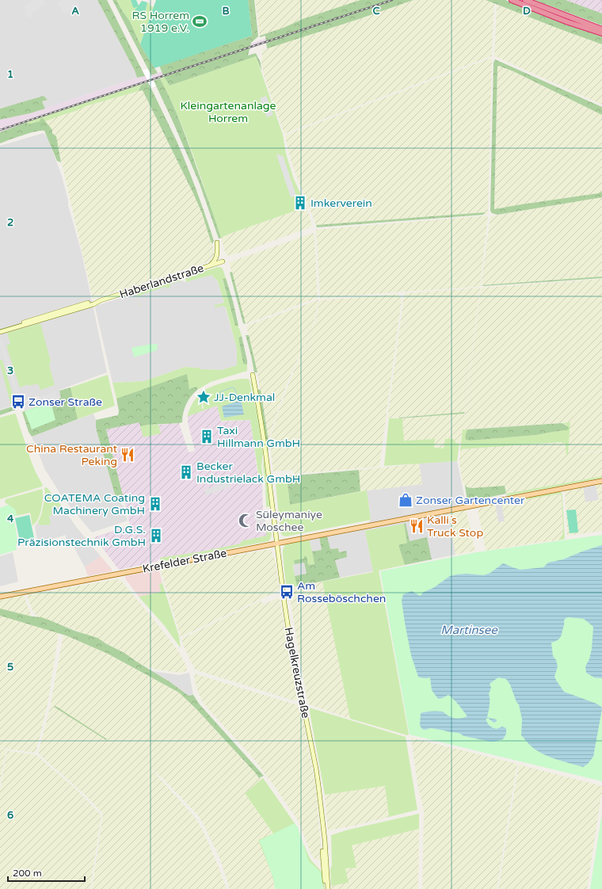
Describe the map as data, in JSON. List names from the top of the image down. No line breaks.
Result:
{"streets":{"main road":["Krefelder Straße"],"street":["Haberlandstraße","Hagelkreuzstraße"]},"crossings":[["Krefelder Straße","Hagelkreuzstraße"]],"water":["Martinsee"],"parks":["Kleingartenanlage Horrem"],"places":{"sports":["RS Horrem 1919 e.V."],"building":["Imkerverein","Taxi Hillmann GmbH","Becker Industrielack GmbH","COATEMA Coating Machinery GmbH","D.G.S. Präzisionstechnik GmbH"],"place":["JJ-Denkmal"],"bus stop":["Zonser Straße","Am Rosseböschchen"],"restaurant":["China Restaurant Peking","Kalli´s Truck Stop"],"shop":["Zonser Gartencenter"],"mosque":["Süleymaniye Moschee"]},"scale_bar":"200 m","grid":{"columns":["A","B","C","D"],"rows":["1","2","3","4","5","6"]}}
